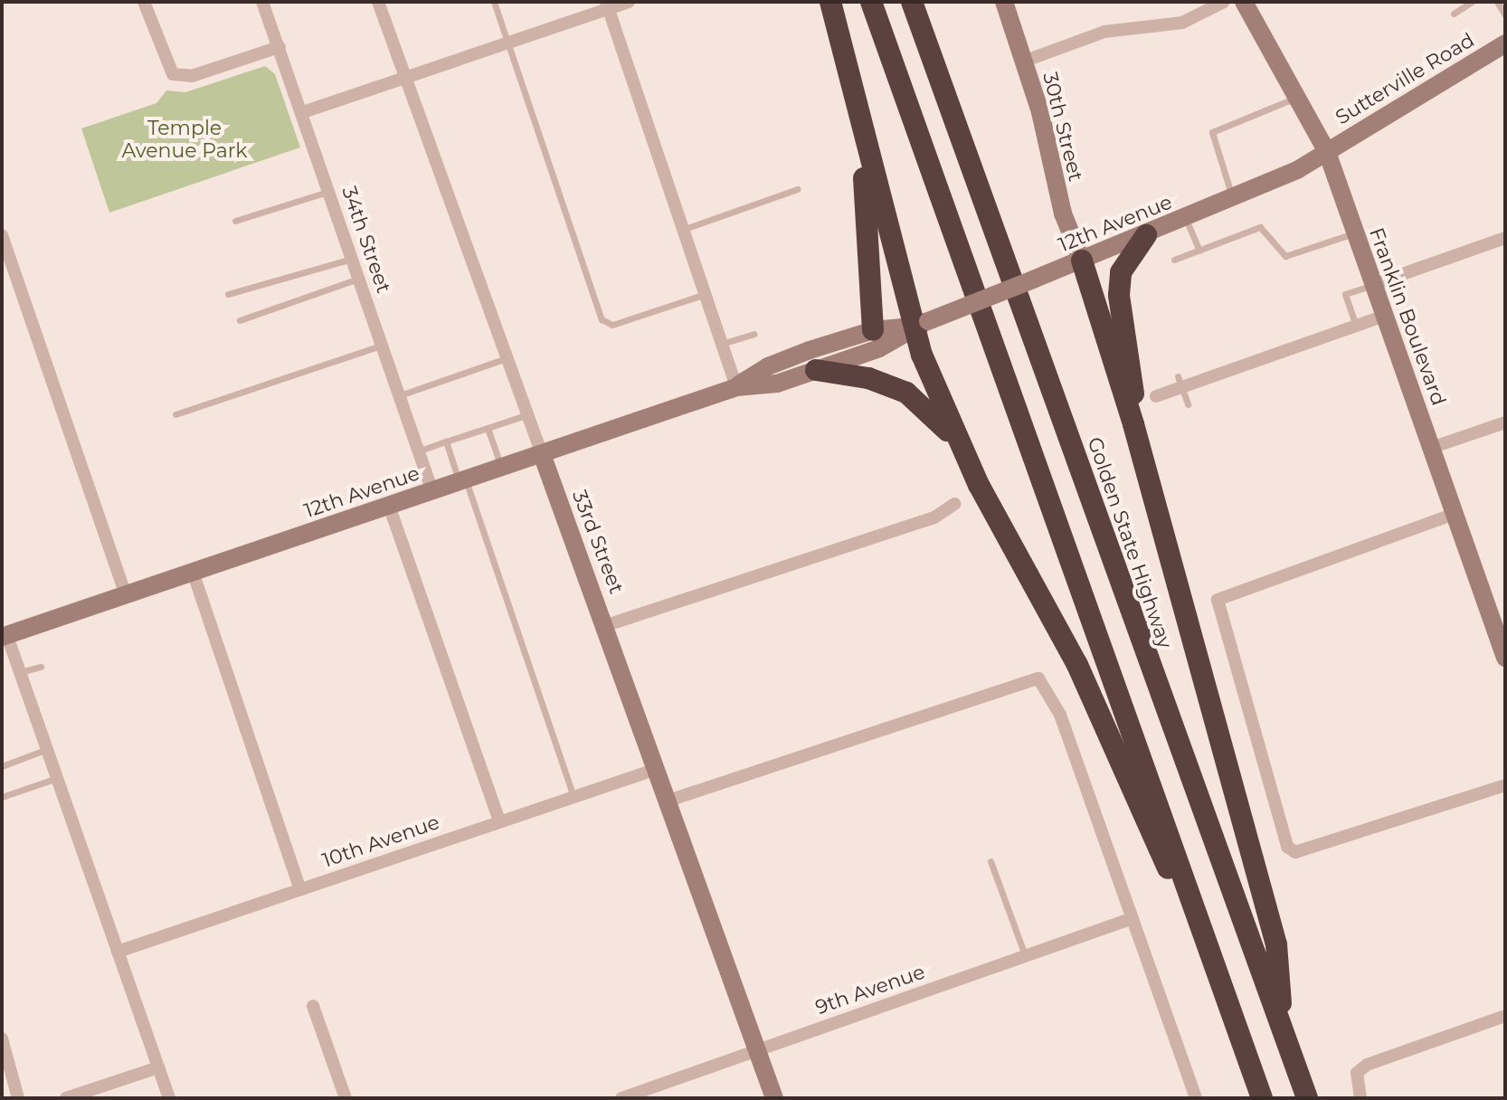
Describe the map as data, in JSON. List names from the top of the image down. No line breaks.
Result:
{"streets":{"highway":["Golden State Highway"],"main road":["Sutterville Road","30th Street","12th Avenue","Franklin Boulevard","33rd Street"],"street":["34th Street","10th Avenue","9th Avenue"]},"crossings":[["Sutterville Road","12th Avenue"],["Sutterville Road","Franklin Boulevard"],["30th Street","12th Avenue"],["12th Avenue","34th Street"],["12th Avenue","Franklin Boulevard"],["12th Avenue","33rd Street"],["33rd Street","10th Avenue"],["33rd Street","9th Avenue"]],"parks":["Temple Avenue Park"]}
